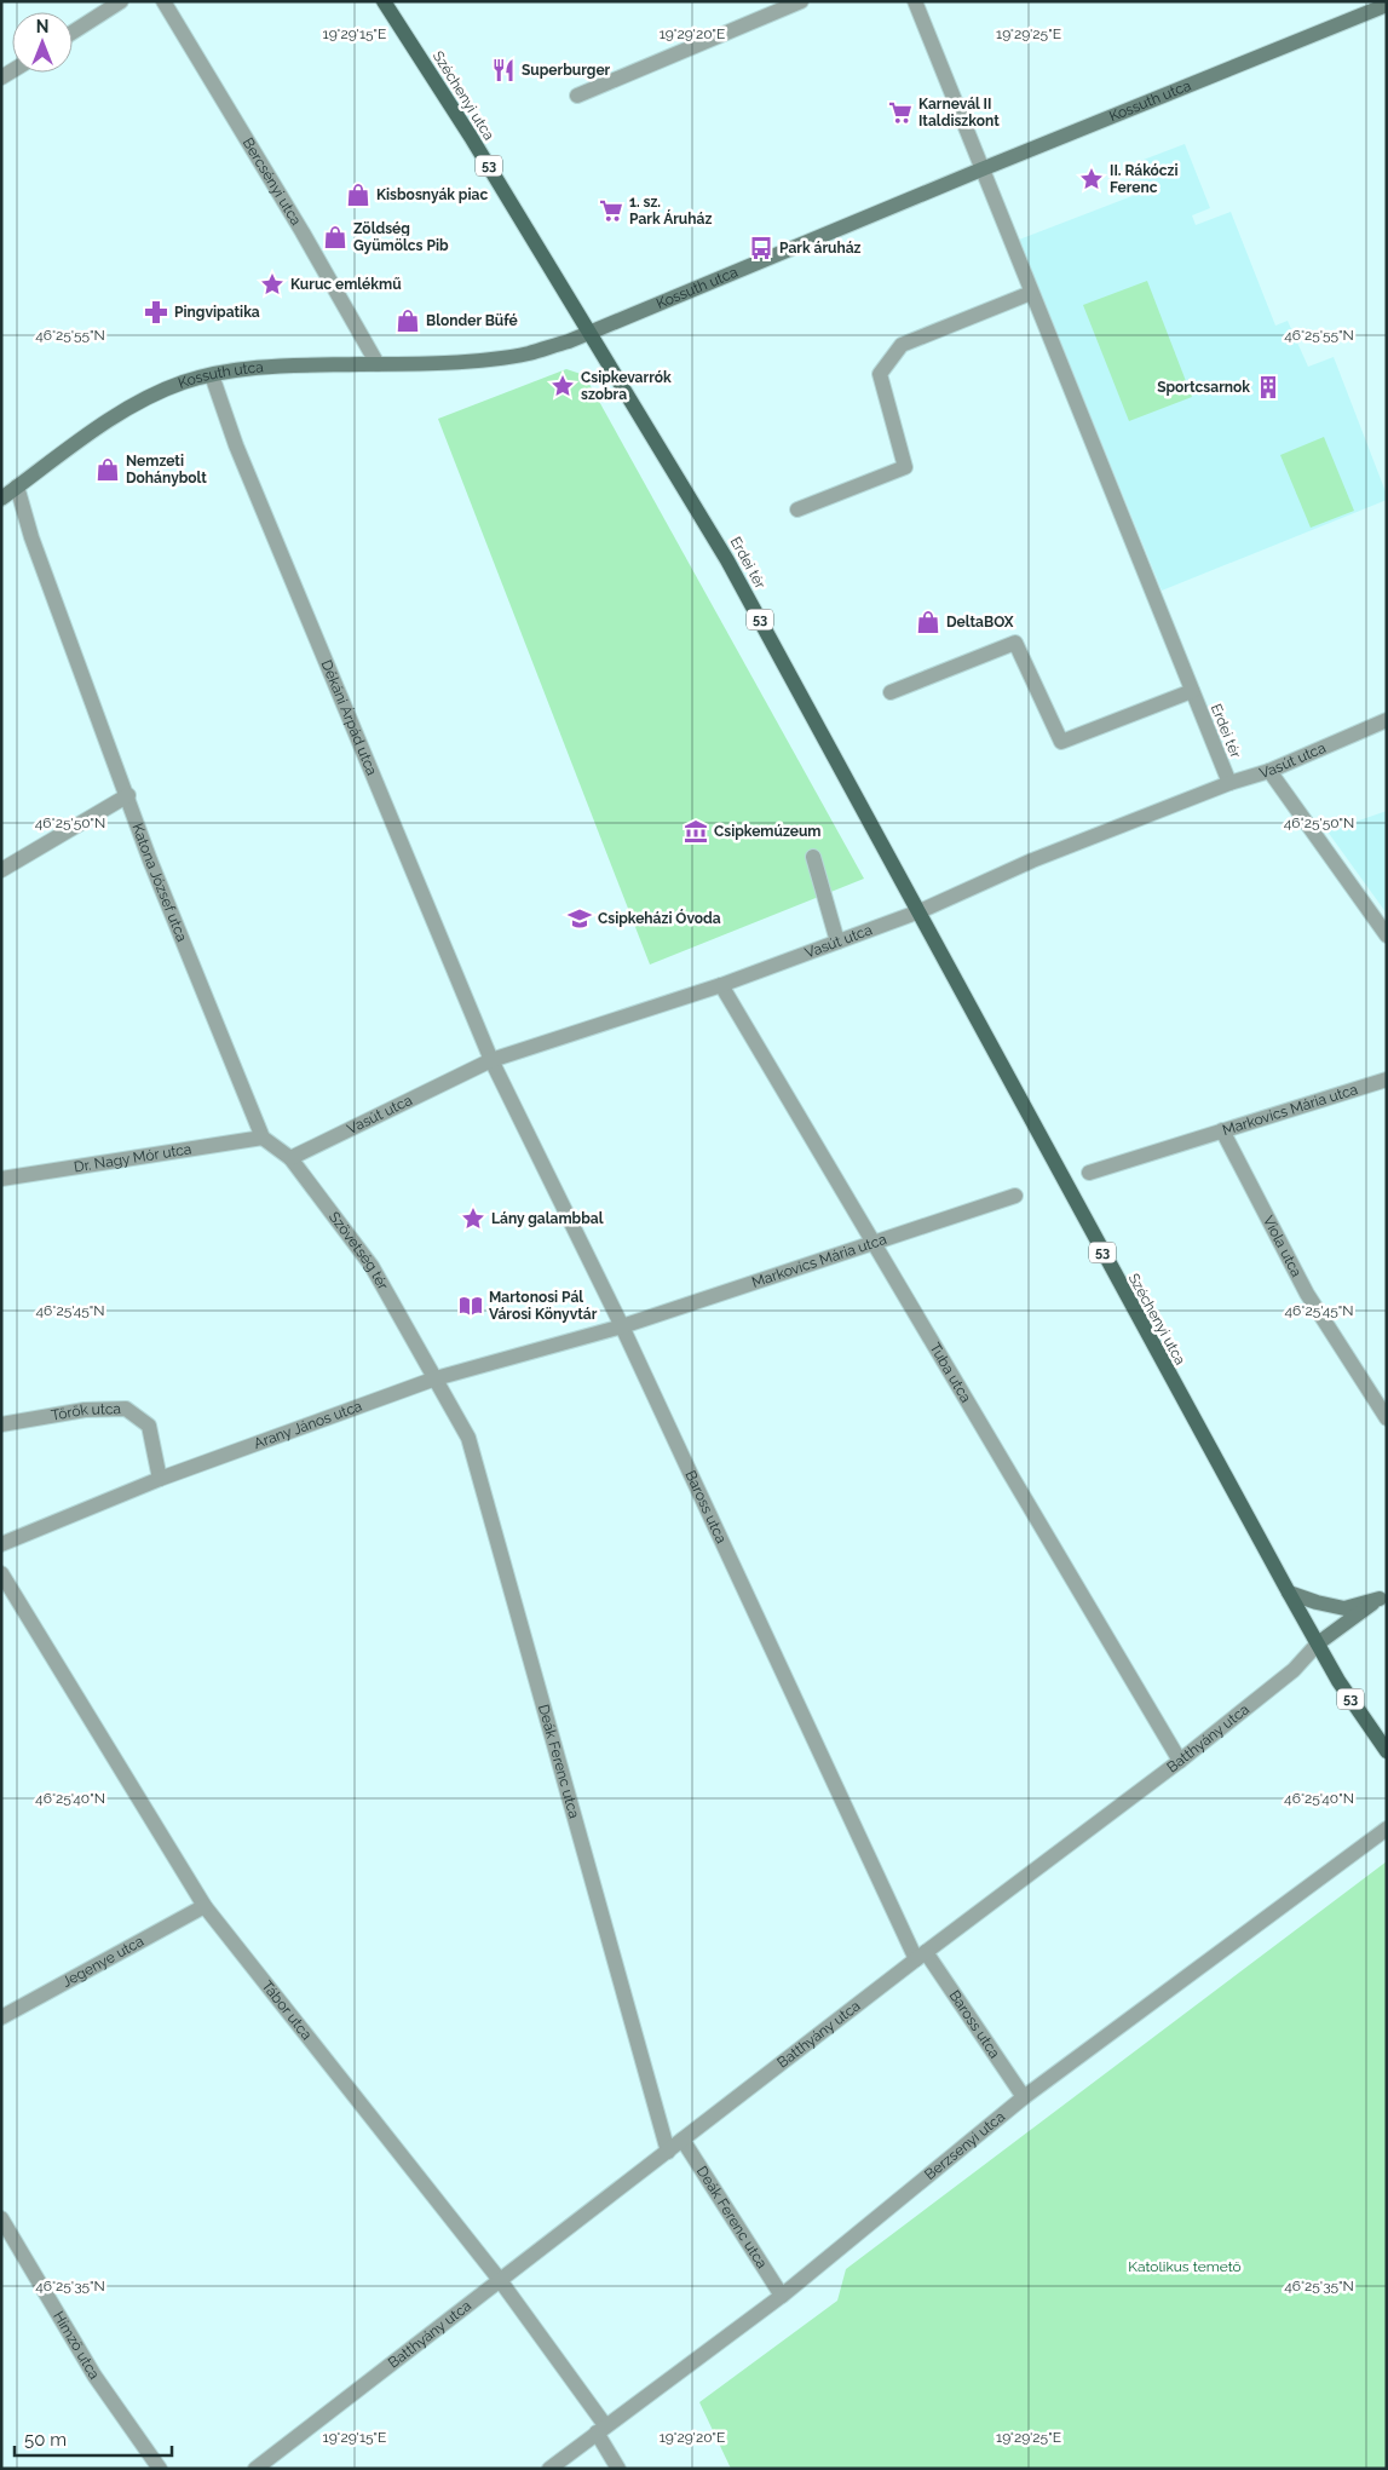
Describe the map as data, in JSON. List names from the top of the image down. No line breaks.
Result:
{"streets":{"main road":["Széchenyi utca","53","Erdei tér"],"street":["Kossuth utca","Bercsényi utca","Dékáni Árpád utca","Vasút utca","Katona József utca","Markovics Mária utca","Dr. Nagy Mór utca","Viola utca","Szövetség tér","Tuba utca","Török utca","Arany János utca","Baross utca","Batthyány utca","Deák Ferenc utca","Jegenye utca","Tábor utca","Berzsenyi utca","Hímző utca"]},"crossings":[["Széchenyi utca","Kossuth utca"],["Széchenyi utca","53"],["Széchenyi utca","Erdei tér"],["Széchenyi utca","Vasút utca"],["Széchenyi utca","Batthyány utca"],["Kossuth utca","Bercsényi utca"],["Kossuth utca","Erdei tér"],["Kossuth utca","Dékáni Árpád utca"],["Kossuth utca","Katona József utca"],["53","Batthyány utca"],["Erdei tér","Vasút utca"],["Dékáni Árpád utca","Vasút utca"],["Dékáni Árpád utca","Baross utca"],["Vasút utca","Szövetség tér"],["Vasút utca","Tuba utca"],["Vasút utca","Baross utca"],["Katona József utca","Dr. Nagy Mór utca"],["Katona József utca","Szövetség tér"],["Markovics Mária utca","Viola utca"],["Markovics Mária utca","Tuba utca"],["Markovics Mária utca","Arany János utca"],["Markovics Mária utca","Baross utca"],["Dr. Nagy Mór utca","Szövetség tér"],["Szövetség tér","Arany János utca"],["Szövetség tér","Deák Ferenc utca"],["Tuba utca","Batthyány utca"],["Török utca","Arany János utca"],["Arany János utca","Baross utca"],["Arany János utca","Deák Ferenc utca"],["Baross utca","Batthyány utca"],["Baross utca","Berzsenyi utca"],["Batthyány utca","Deák Ferenc utca"],["Batthyány utca","Tábor utca"],["Deák Ferenc utca","Berzsenyi utca"],["Jegenye utca","Tábor utca"],["Tábor utca","Berzsenyi utca"]],"parks":["Katolikus temető"],"places":{"restaurant":["Superburger"],"supermarket":["Karnevál II Italdiszkont","1. sz. Park Áruház"],"place":["II. Rákóczi Ferenc","Kuruc emlékmű","Csipkevarrók szobra","Lány galambbal"],"shop":["Kisbosnyák piac","Zöldség Gyümölcs Pib","Blonder Büfé","Nemzeti Dohánybolt","DeltaBOX"],"bus stop":["Park áruház"],"pharmacy":["Pingvipatika"],"building":["Sportcsarnok"],"museum":["Csipkemúzeum"],"school or university":["Csipkeházi Óvoda"],"library":["Martonosi Pál Városi Könyvtár"]},"scale_bar":"50 m","north":"top","coordinates":["19°29'15\"E","19°29'20\"E","19°29'25\"E","46°25'55\"N","46°25'50\"N","46°25'45\"N","46°25'40\"N","46°25'35\"N"]}
